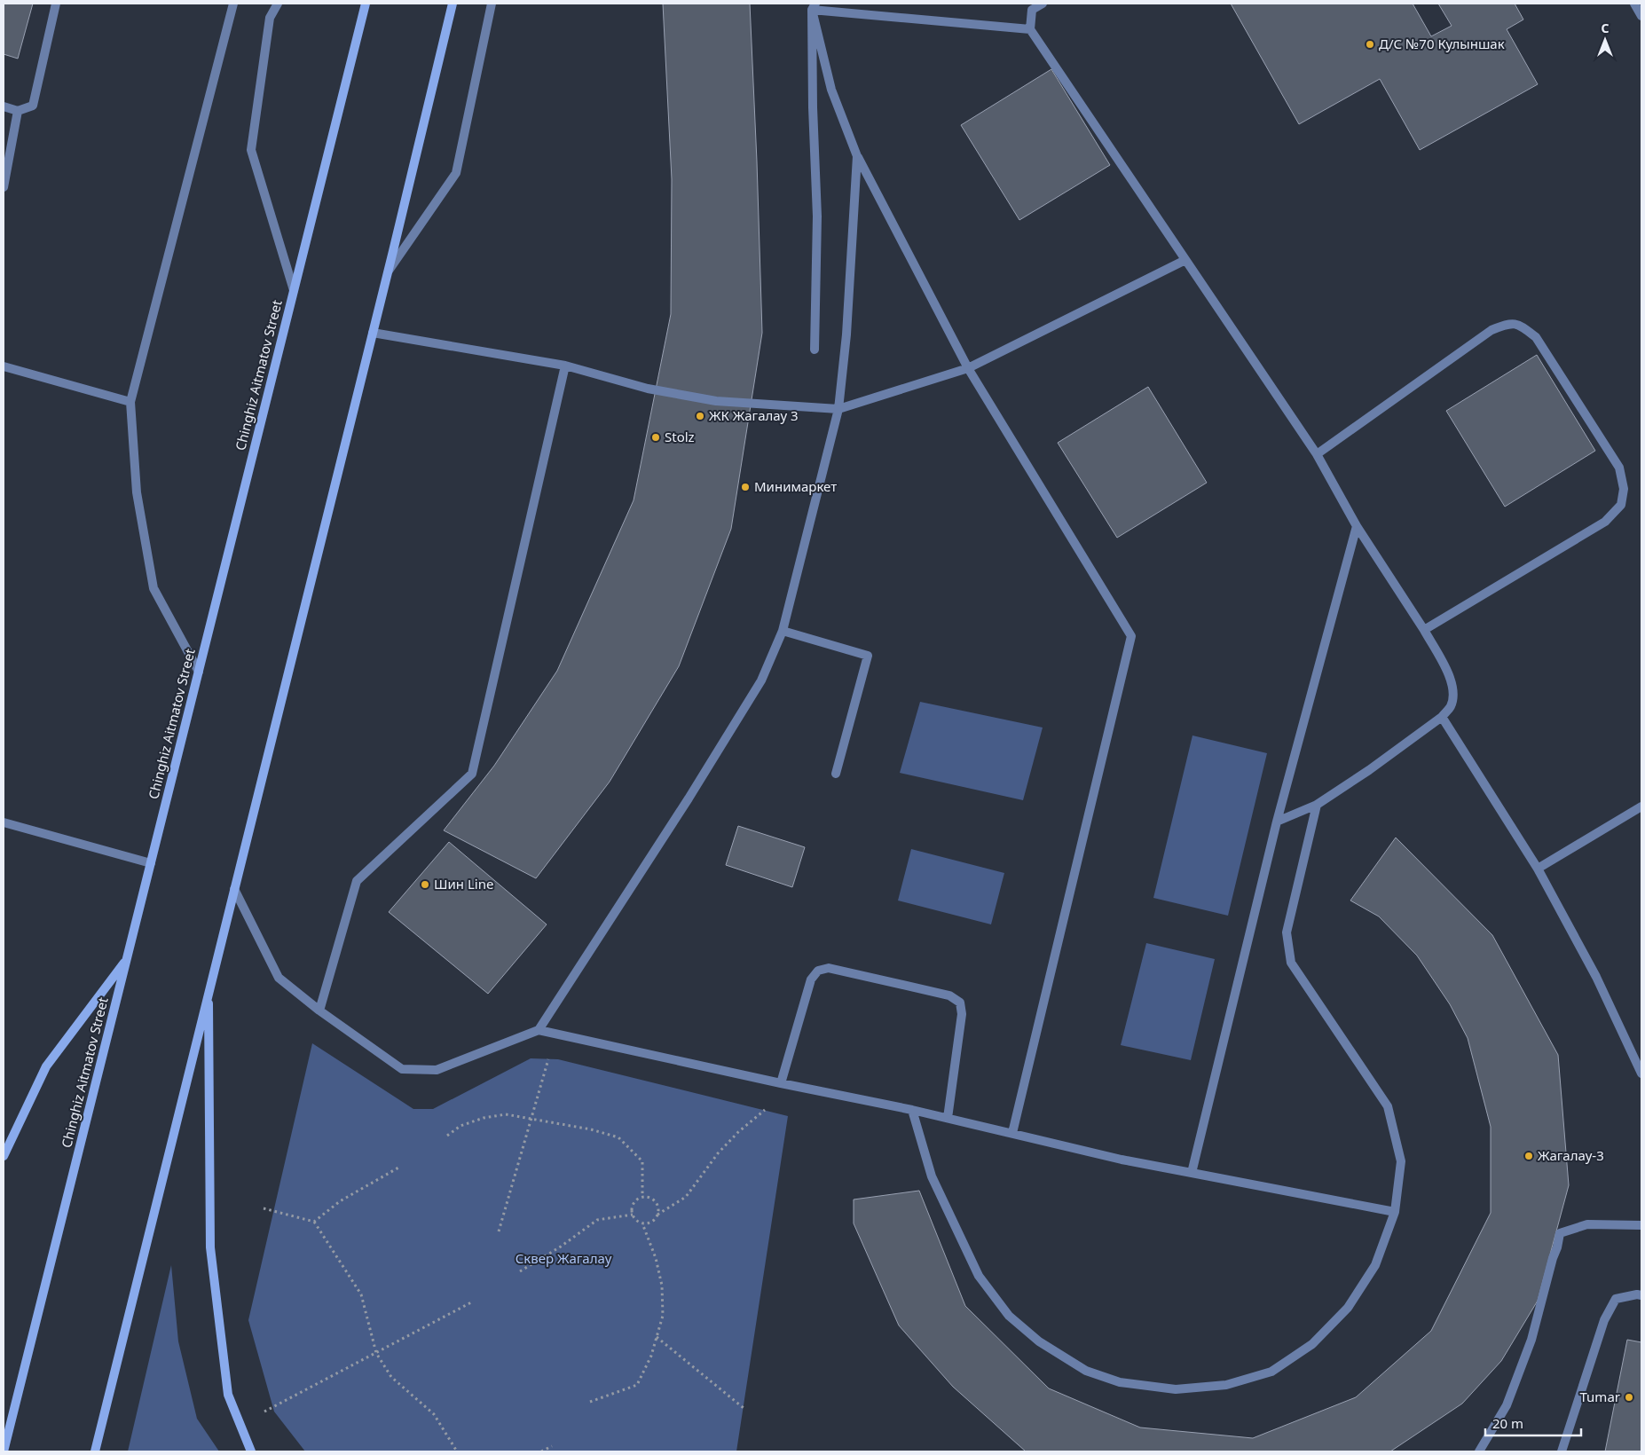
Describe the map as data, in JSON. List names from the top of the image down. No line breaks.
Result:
{"streets":{"main road":["Chinghiz Aitmatov Street"]},"parks":["Сквер Жагалау"],"places":["Д/С №70 Кулыншак","ЖК Жагалау 3","Stolz","Минимаркет","Шин Line","Жагалау-3","Tumar"],"scale_bar":"20 m","north":"top"}
